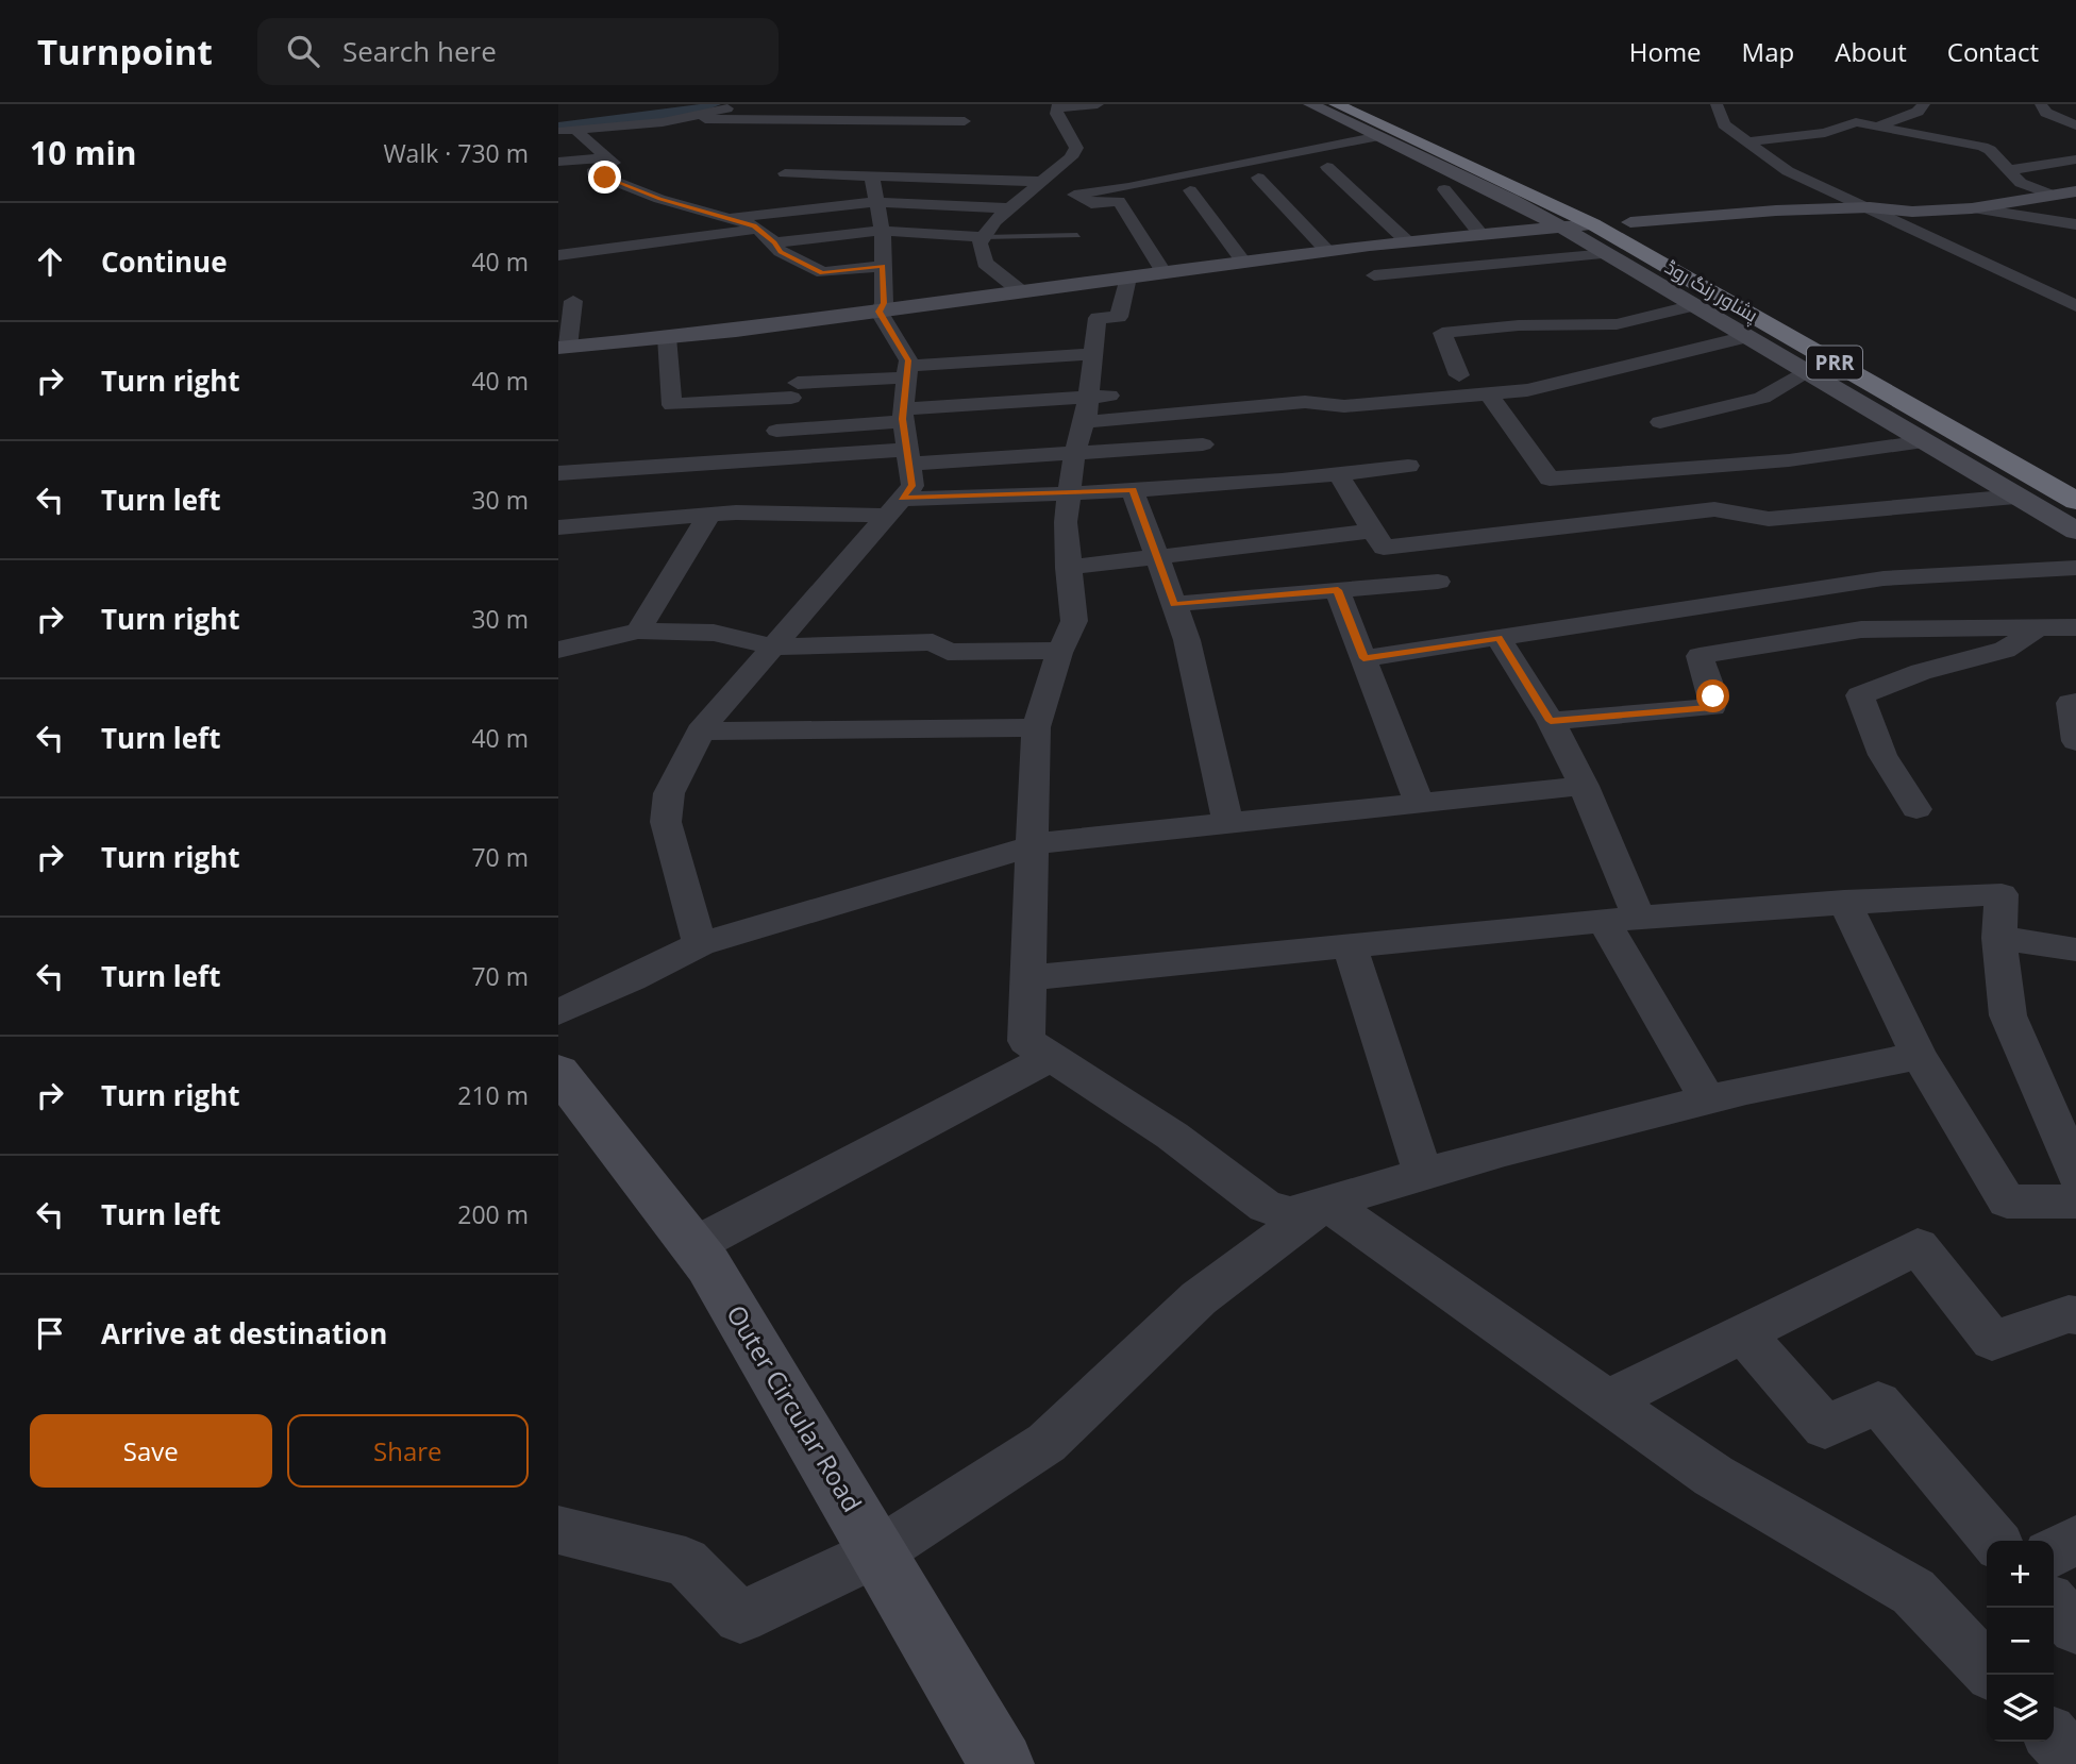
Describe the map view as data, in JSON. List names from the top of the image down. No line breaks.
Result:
{"streets":{"highway":["پشاور رنگ روڈ","PRR"],"street":["Outer Circular Road"]},"page":{"header":"Turnpoint","search":"Search here","nav":["Home","Map","About","Contact"],"heading":["10 min","Walk · 730 m"],"list":[["Continue","40 m"],["Turn right","40 m"],["Turn left","30 m"],["Turn right","30 m"],["Turn left","40 m"],["Turn right","70 m"],["Turn left","70 m"],["Turn right","210 m"],["Turn left","200 m"],"Arrive at destination"],"buttons":["Save","Share"],"map_buttons":["+","−"]}}
